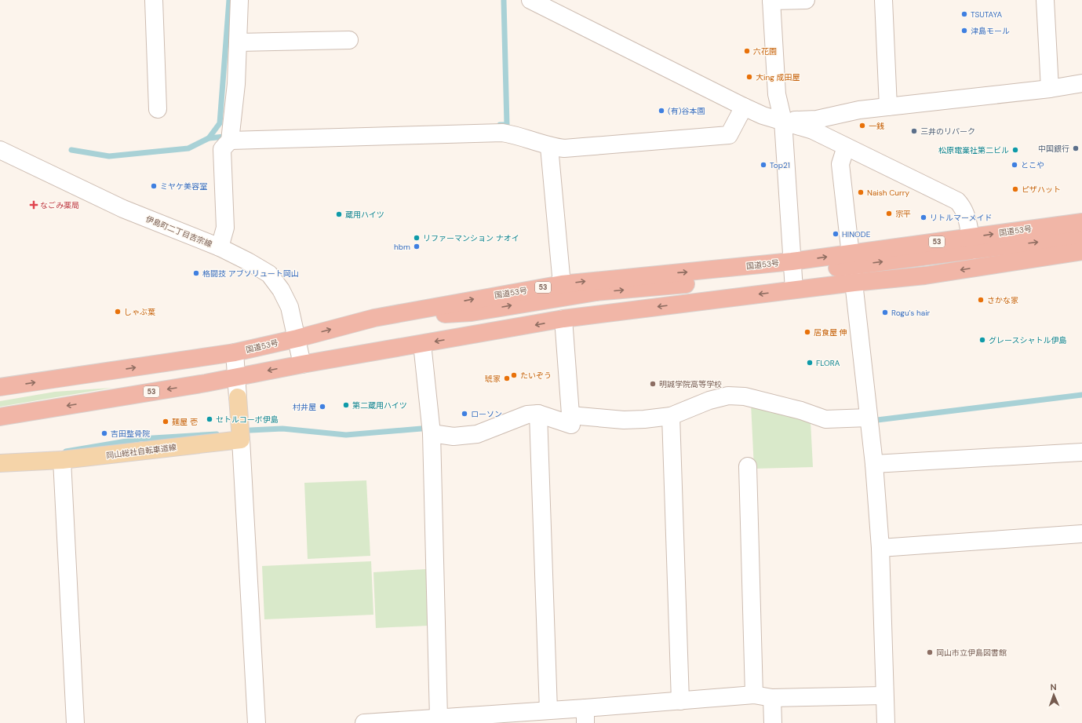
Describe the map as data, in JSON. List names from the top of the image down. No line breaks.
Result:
{"streets":{"highway":["国道53号","53"],"main road":["岡山総社自転車道線"],"street":["伊島町二丁目吉宗線"]},"crossings":[["国道53号","伊島町二丁目吉宗線"],["国道53号","53"]],"places":{"other":["TSUTAYA","津島モール","六花園","大ing 成田屋","(有)谷本園","一銭","三井のリパーク","中国銀行","松原電業社第二ビル","Top21","とこや","ミヤケ美容室","ピザハット","Naish Curry","宗平","蔵用ハイツ","リトルマーメイド","HINODE","リファーマンション ナオイ","hbm","格闘技 アブソリュート岡山","さかな家","しゃぶ葉","Rogu's hair","居食屋 伸","グレースシャトル伊島","FLORA","たいぞう","琥家","明誠学院高等学校","第二蔵用ハイツ","村井屋","ローソン","セトルコーポ伊島","麺屋 壱","吉田整骨院","岡山市立伊島図書館"],"health":["なごみ薬局"]},"north":"top"}
